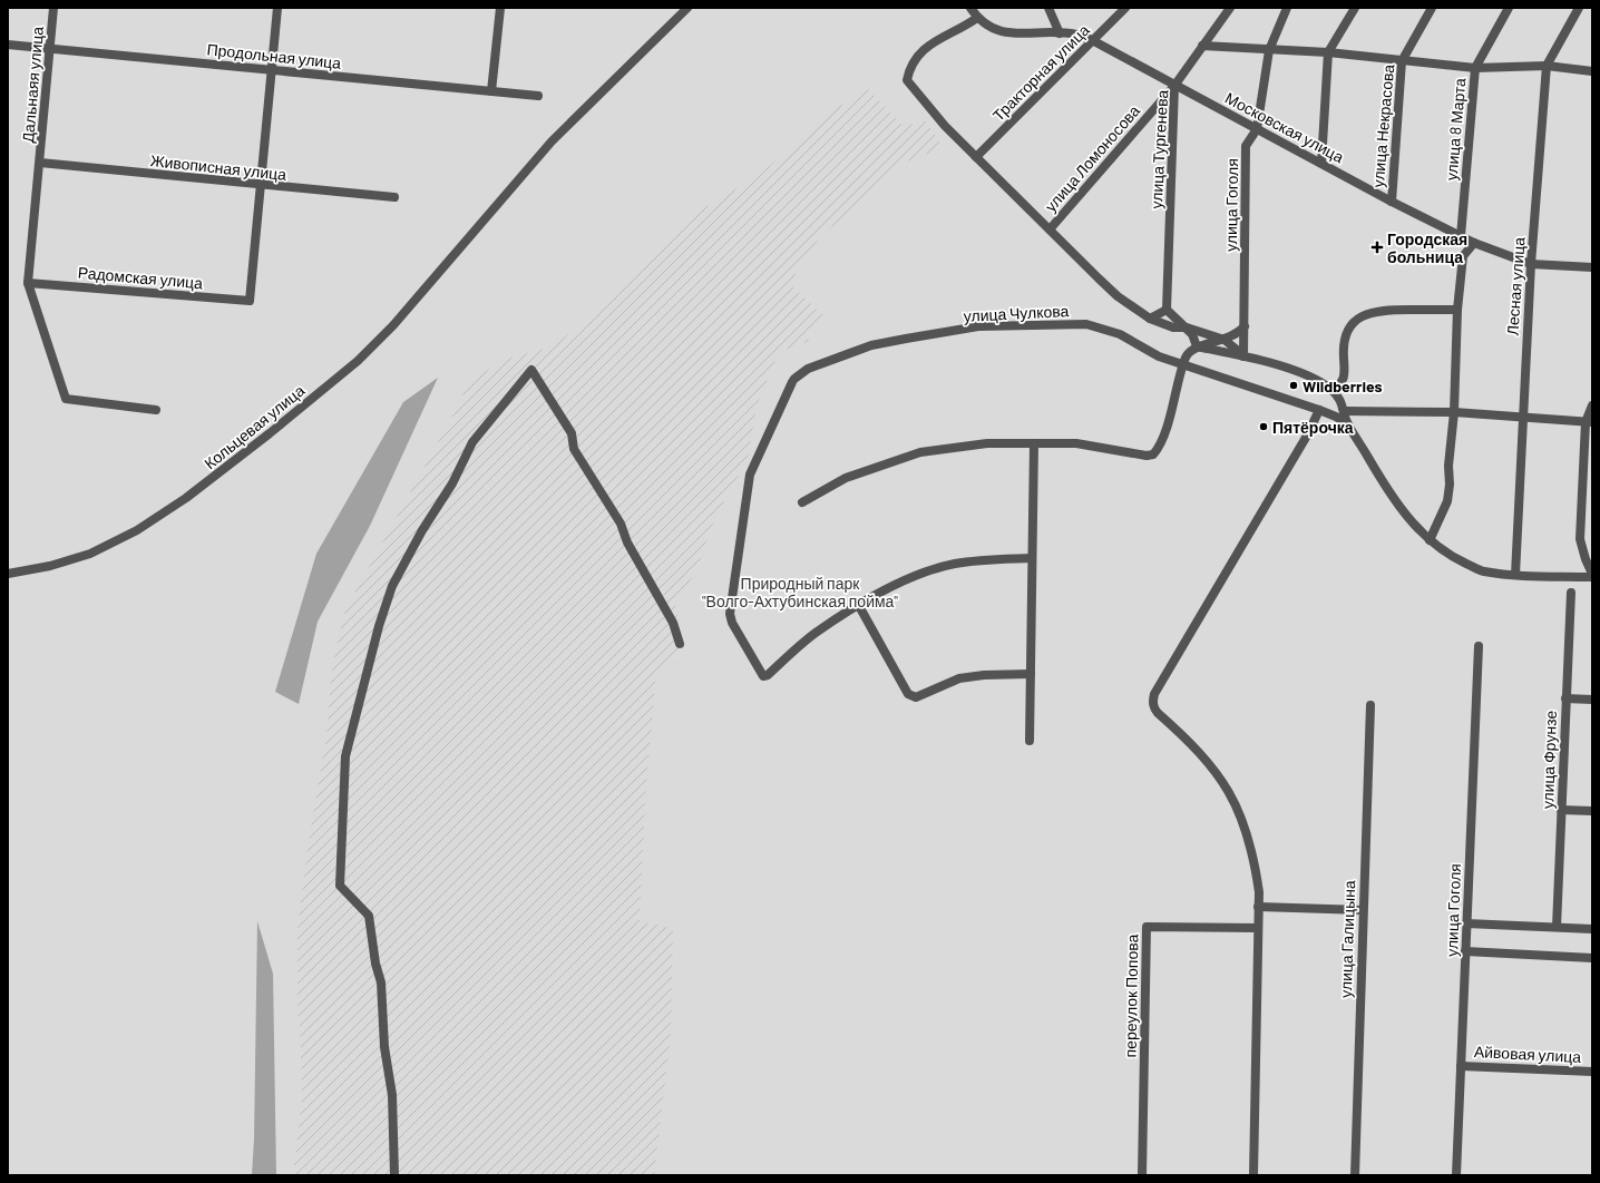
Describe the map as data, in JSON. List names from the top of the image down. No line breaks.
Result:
{"streets":{"street":["Продольная улица","Тракторная улица","Дальнаяя улица","улица Некрасова","Московская улица","улица 8 Марта","улица Тургенева","улица Ломоносова","Живописная улица","улица Гоголя","Радомская улица","Лесная улица","улица Чулкова","Кольцевая улица","улица Фрунзе","улица Галицына","переулок Попова","Айвовая улица"]},"crossings":[["Продольная улица","Дальнаяя улица"],["Тракторная улица","Московская улица"],["Дальнаяя улица","Живописная улица"],["Дальнаяя улица","Радомская улица"],["улица Некрасова","Московская улица"],["Московская улица","улица 8 Марта"],["Московская улица","улица Тургенева"],["Московская улица","улица Ломоносова"],["Московская улица","улица Гоголя"],["Московская улица","Лесная улица"],["улица Тургенева","улица Ломоносова"],["Живописная улица","Радомская улица"],["улица Гоголя","Айвовая улица"]],"parks":["Природный парк \"Волго-Ахтубинская пойма\""],"places":{"health":["Городская больница"],"other":["Wildberries","Пятёрочка"]}}
